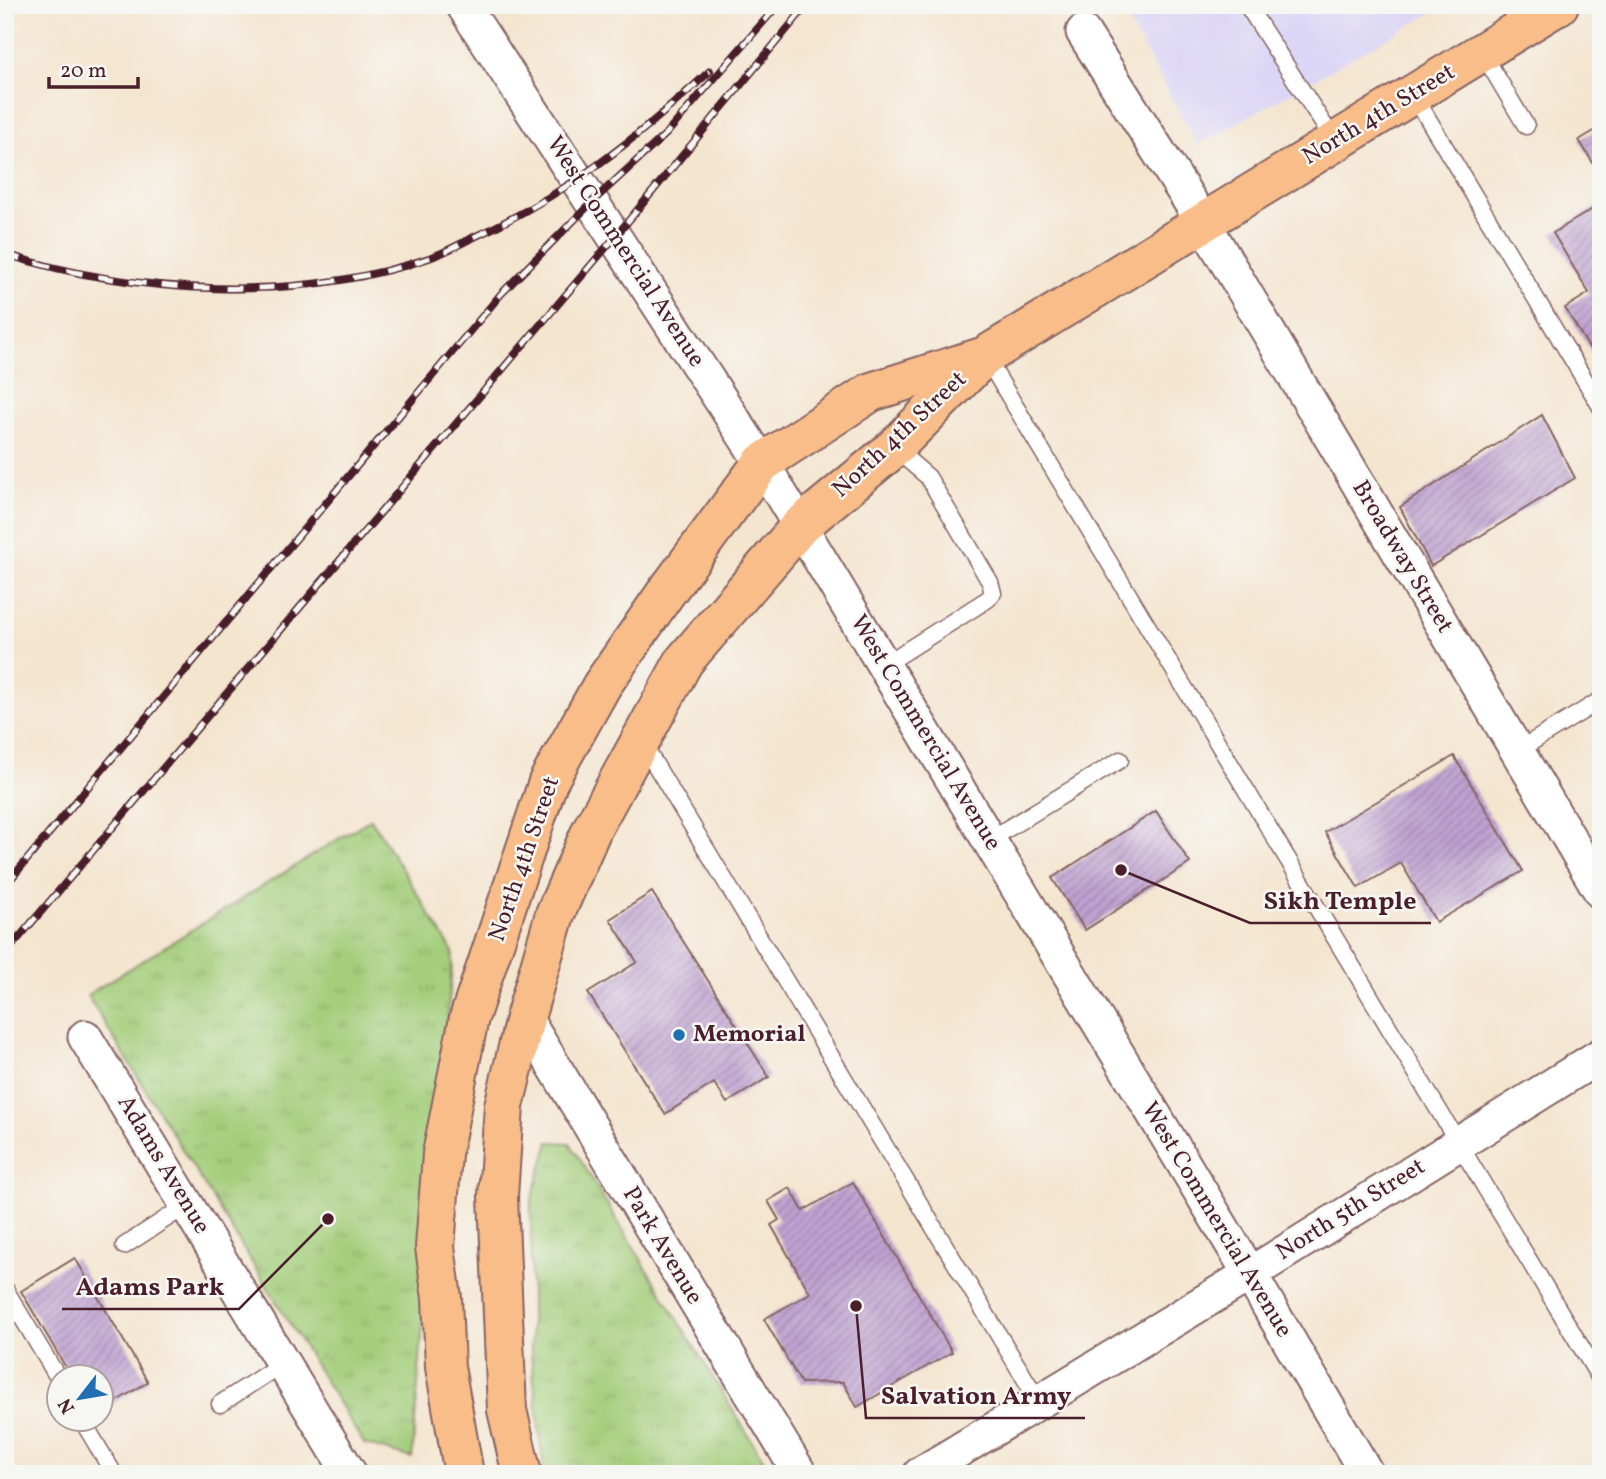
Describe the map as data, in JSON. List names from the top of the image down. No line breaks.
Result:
{"streets":{"main road":["North 4th Street"],"street":["West Commercial Avenue","Broadway Street","Adams Avenue","North 5th Street","Park Avenue"]},"crossings":[["North 4th Street","West Commercial Avenue"],["North 4th Street","Broadway Street"],["North 4th Street","Park Avenue"],["West Commercial Avenue","North 5th Street"]],"places":["Sikh Temple","Memorial","Adams Park","Salvation Army"],"scale_bar":"20 m","north":"bottom left"}
